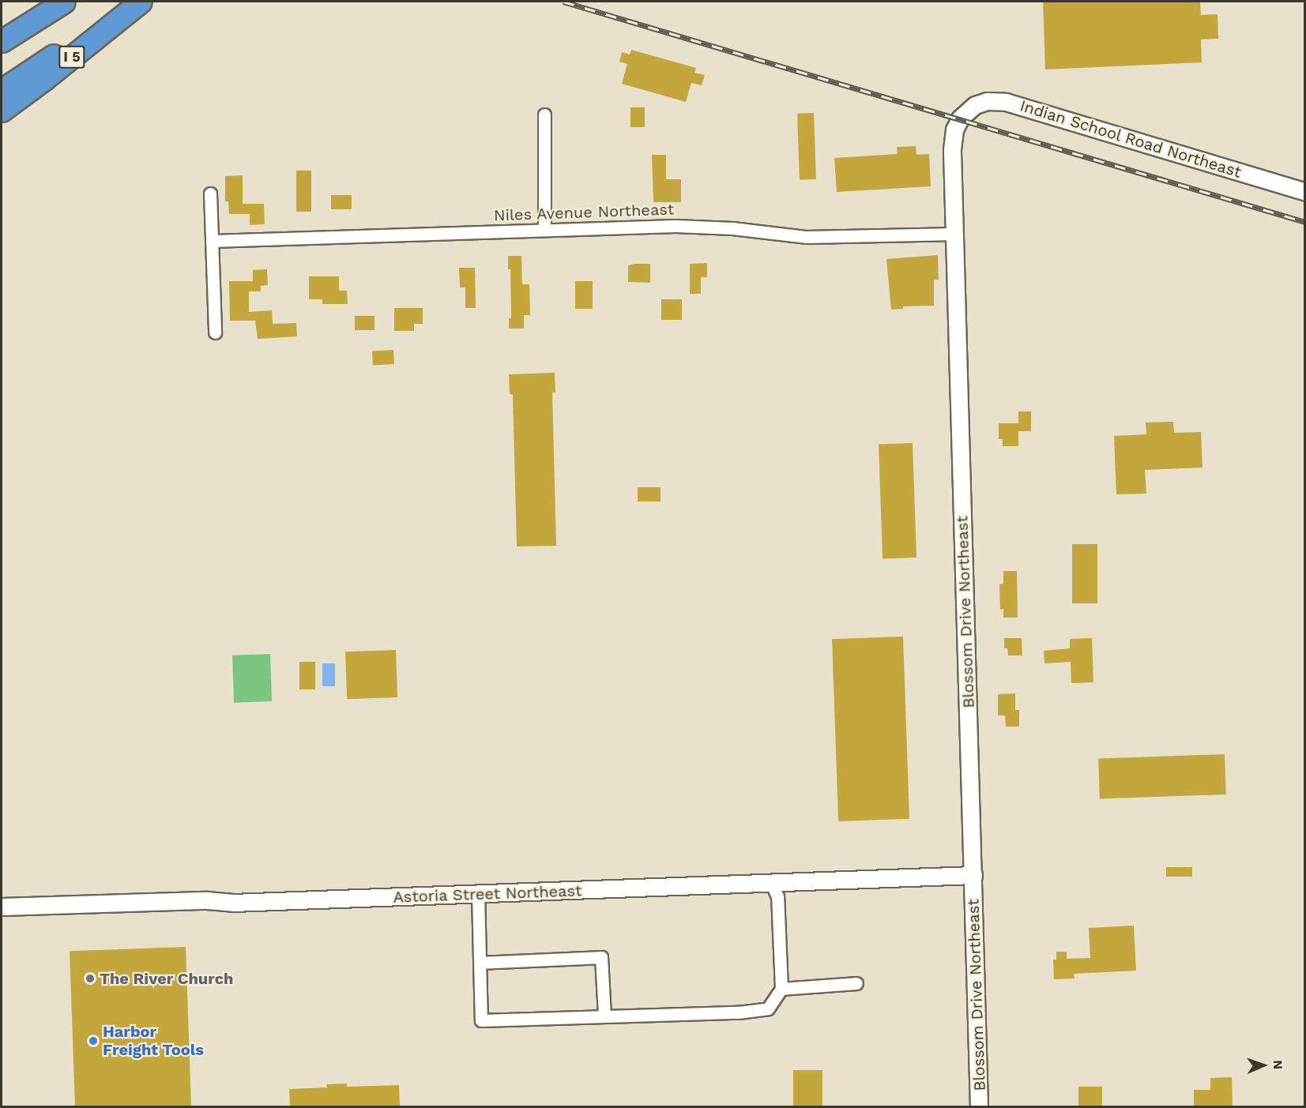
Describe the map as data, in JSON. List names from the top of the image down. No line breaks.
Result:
{"streets":{"highway":["I 5"],"street":["Indian School Road Northeast","Niles Avenue Northeast","Blossom Drive Northeast","Astoria Street Northeast"]},"crossings":[["Indian School Road Northeast","Blossom Drive Northeast"],["Niles Avenue Northeast","Blossom Drive Northeast"],["Blossom Drive Northeast","Astoria Street Northeast"]],"places":["The River Church","Harbor Freight Tools"],"north":"right"}
